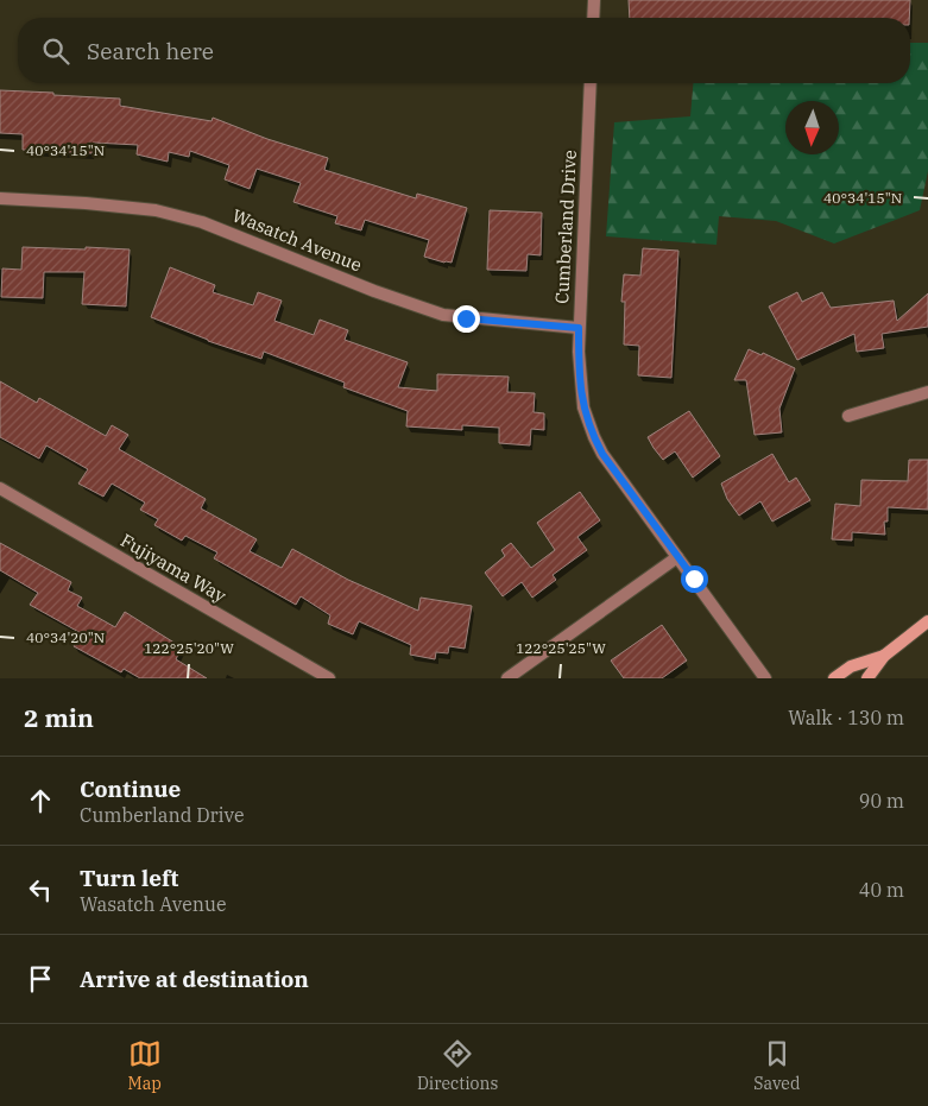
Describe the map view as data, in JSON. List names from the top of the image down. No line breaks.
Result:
{"streets":{"street":["Cumberland Drive","Wasatch Avenue","Fujiyama Way"]},"crossings":[["Cumberland Drive","Wasatch Avenue"]],"north":"bottom","page":{"search":"Search here","heading":["2 min","Walk · 130 m"],"list":[["Continue","Cumberland Drive","90 m"],["Turn left","Wasatch Avenue","40 m"],"Arrive at destination"],"nav":["Map","Directions","Saved"]},"coordinates":["40°34'15\"N","40°34'20\"N","122°25'20\"W","122°25'25\"W"]}
